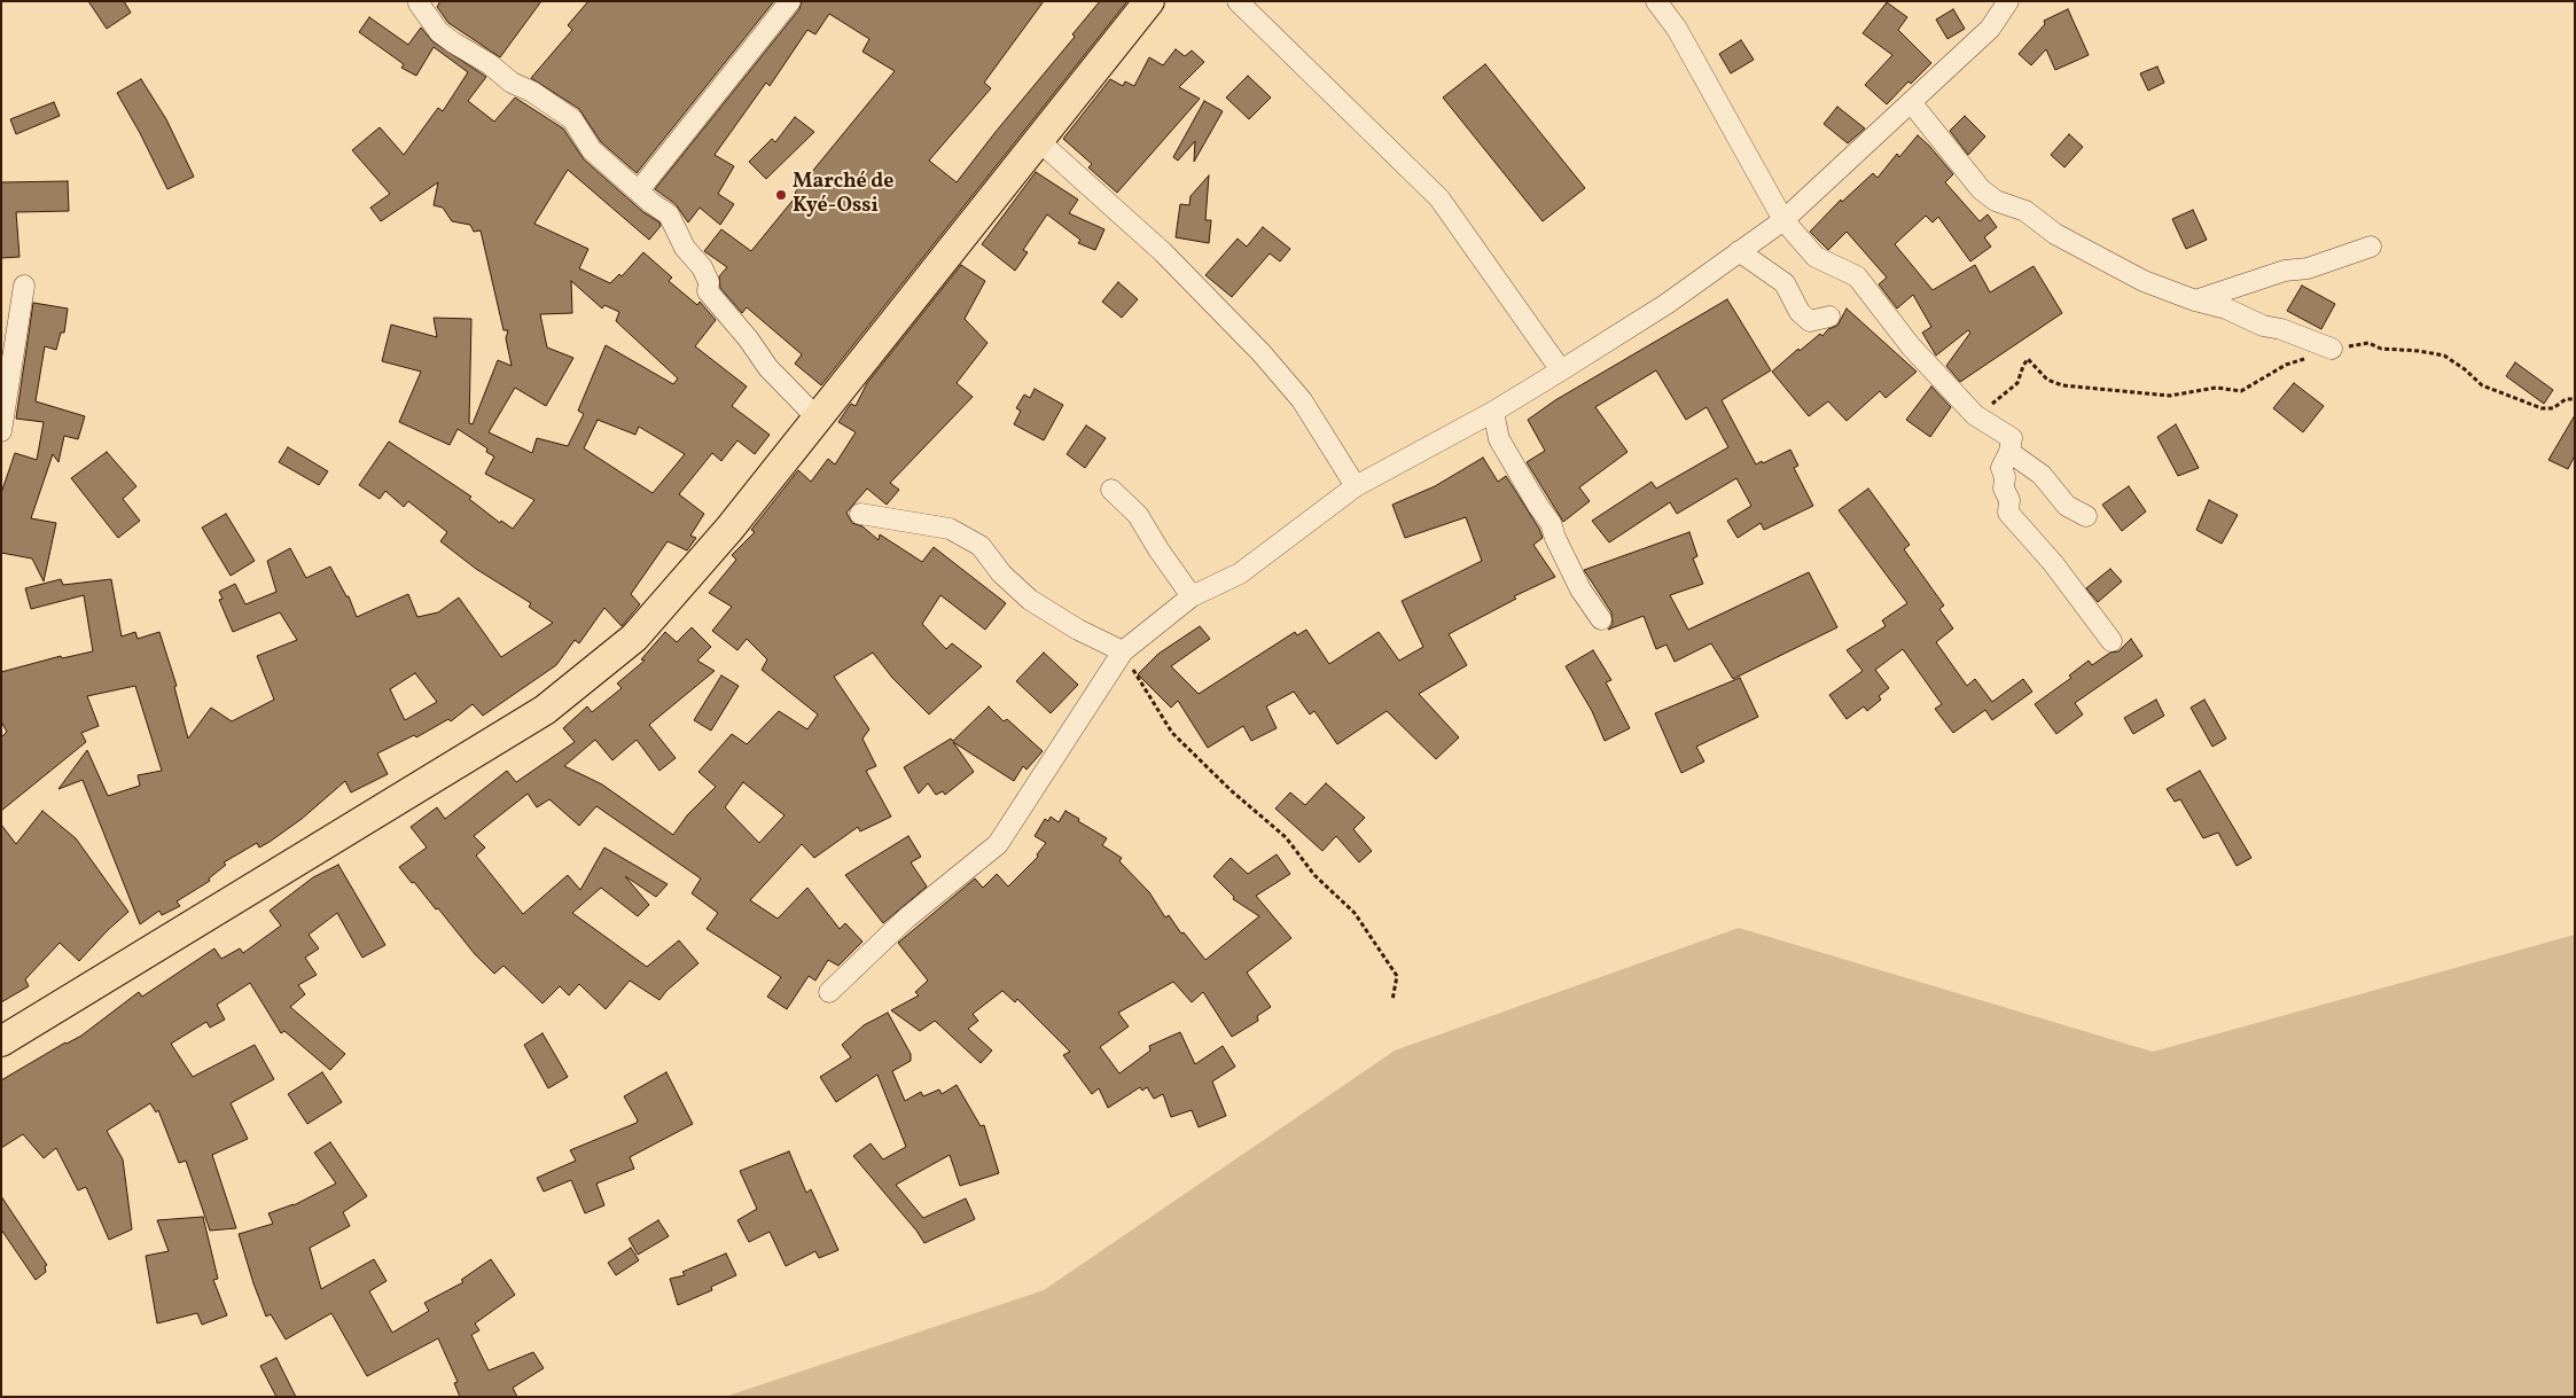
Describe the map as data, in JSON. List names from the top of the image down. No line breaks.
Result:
{"places":["Marché de Kyé-Ossi"]}
